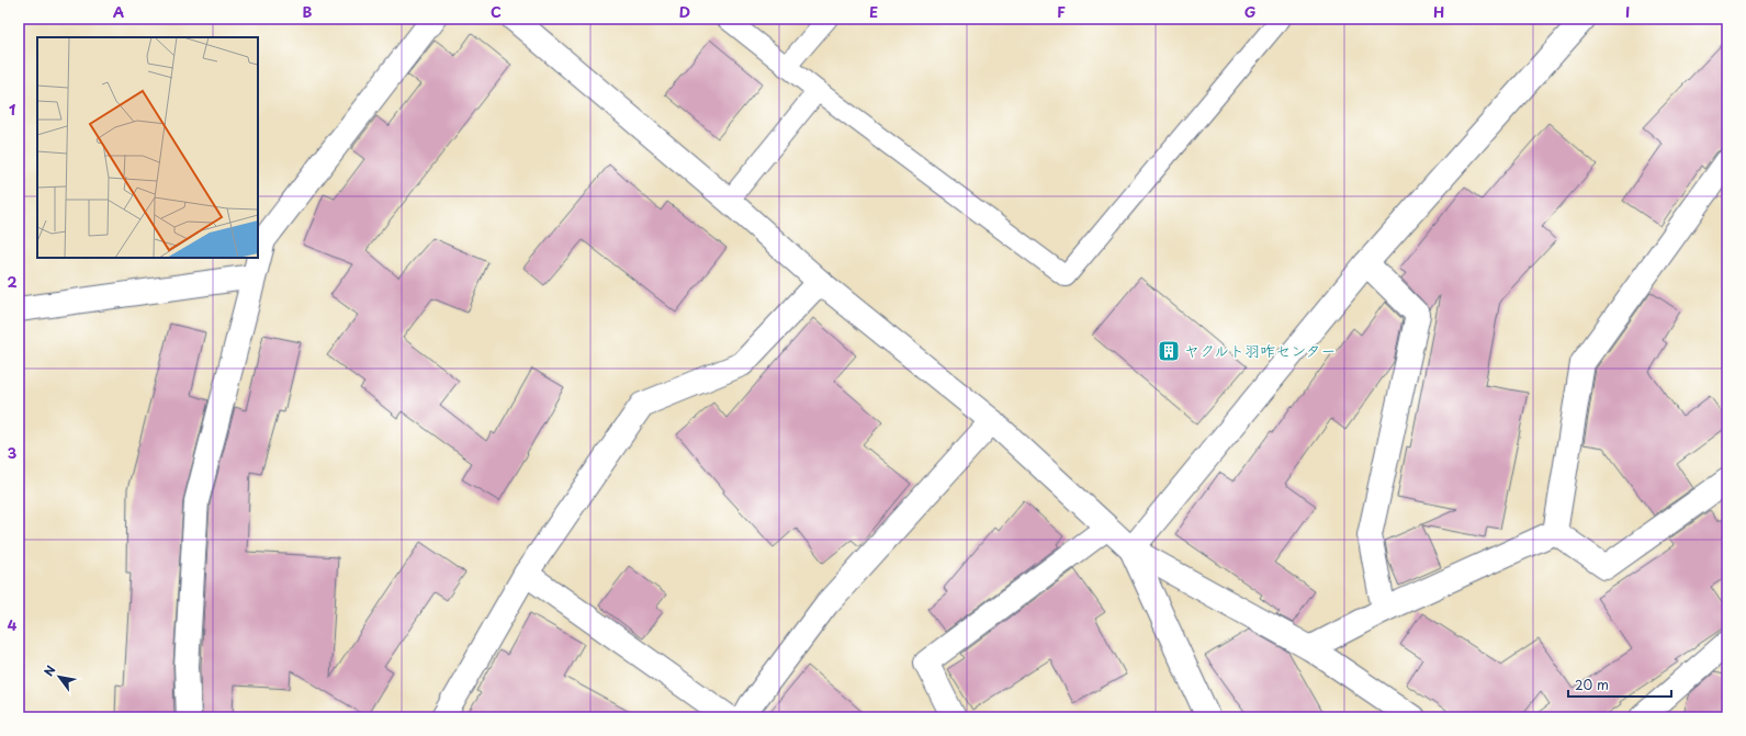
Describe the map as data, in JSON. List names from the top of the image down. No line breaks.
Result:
{"places":{"building":["ヤクルト羽咋センター"]},"scale_bar":"20 m","north":"top left","grid":{"columns":["A","B","C","D","E","F","G","H","I"],"rows":["1","2","3","4"]}}
